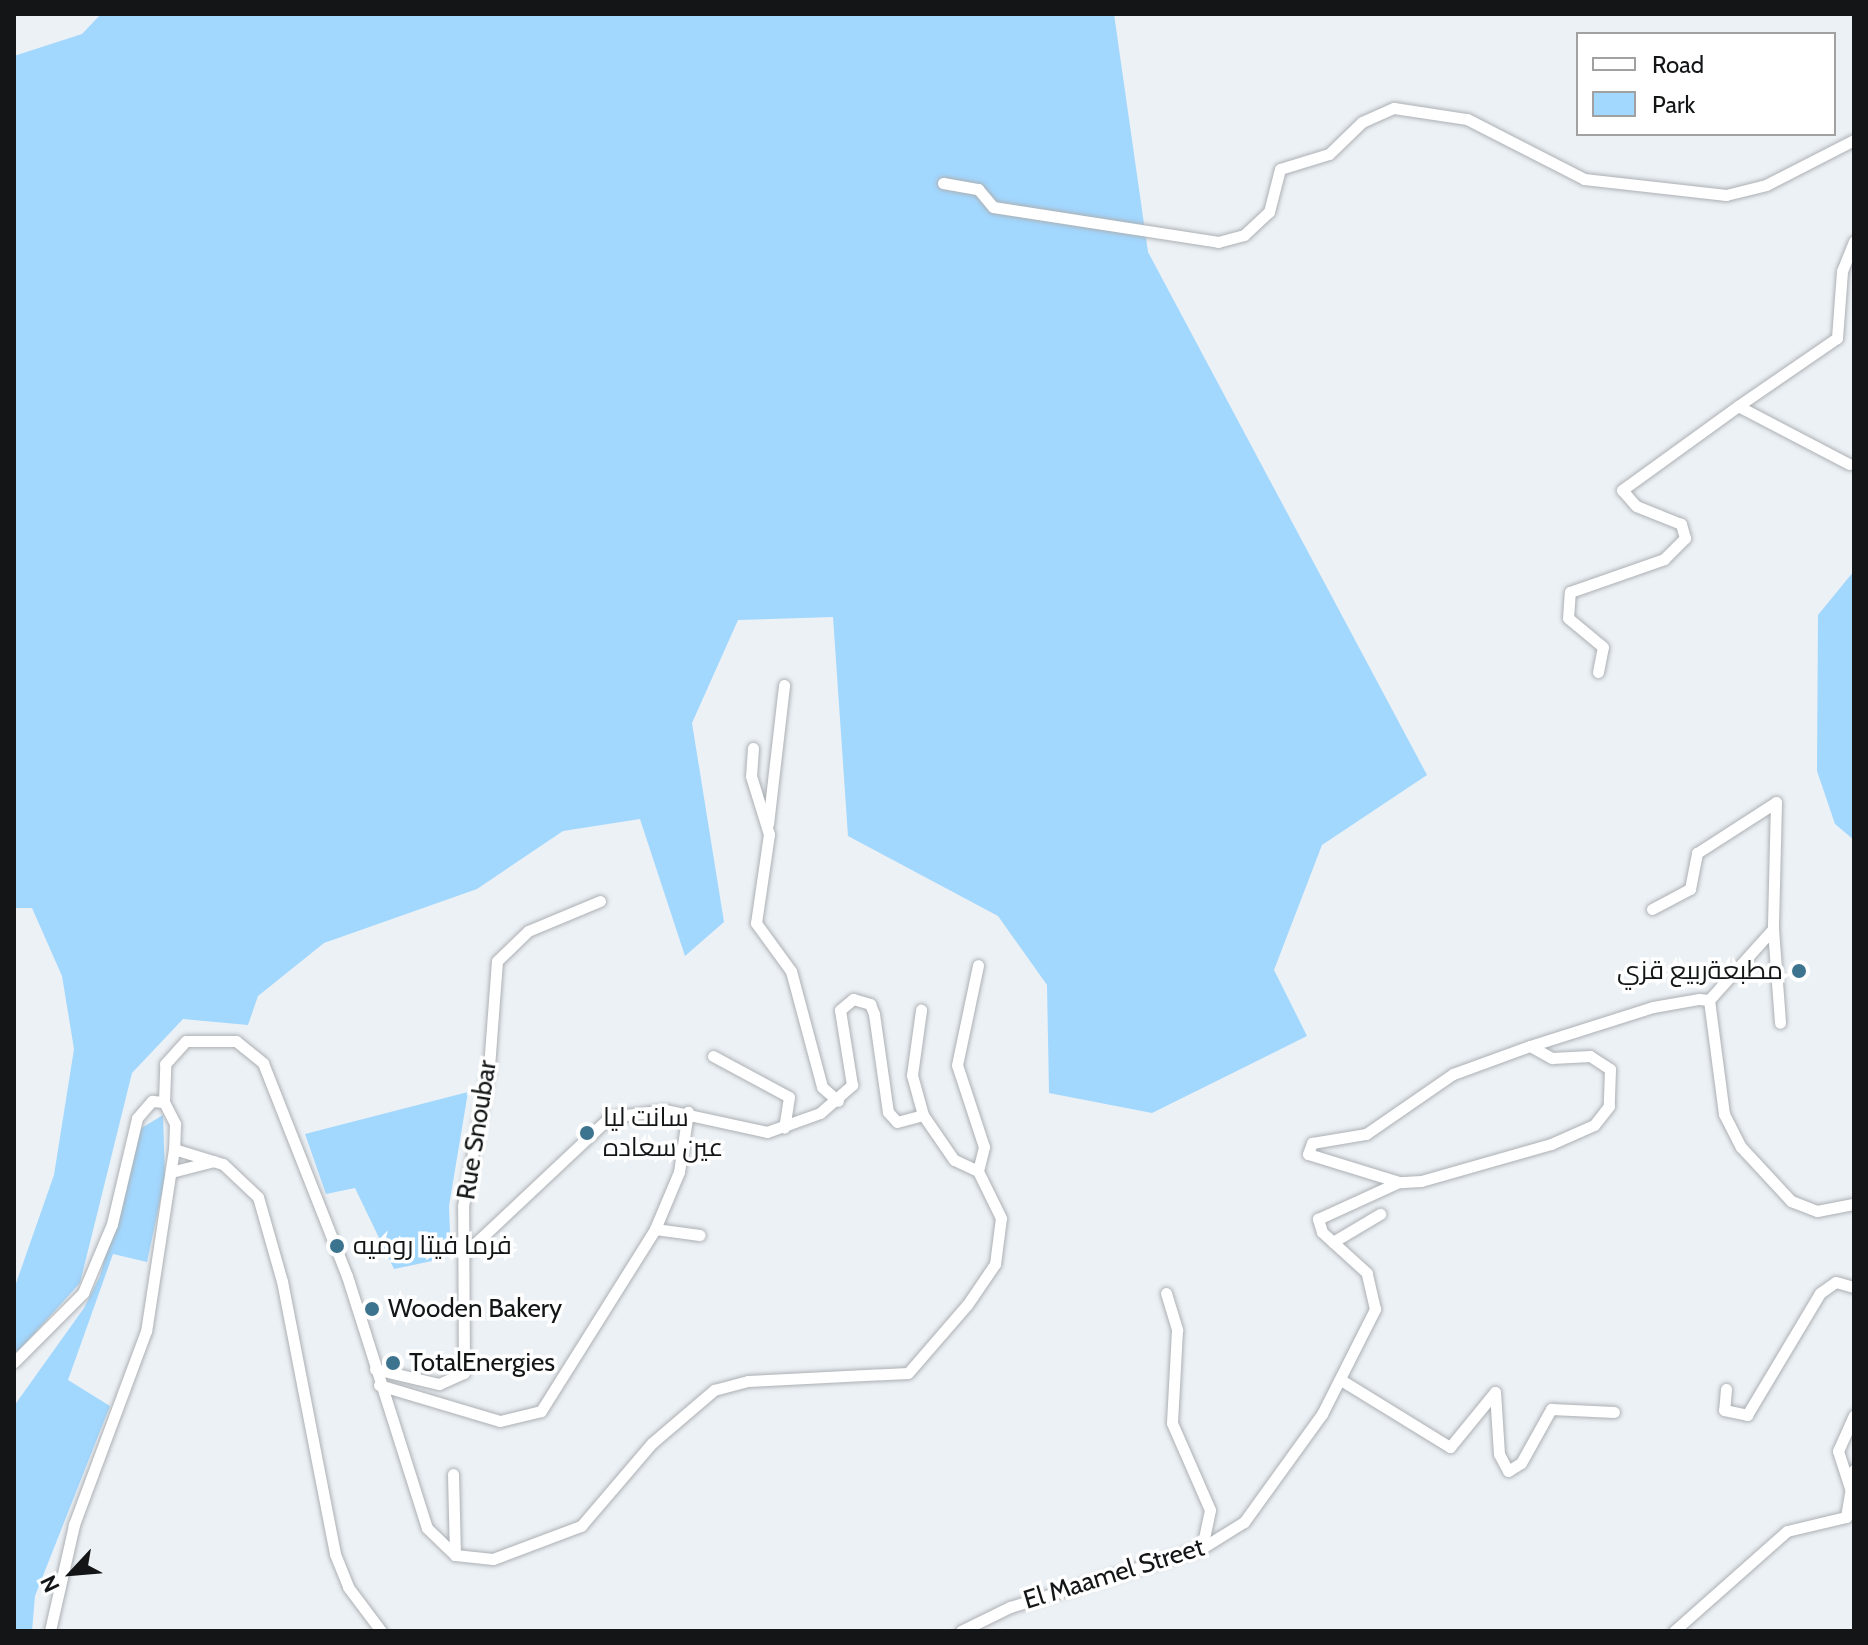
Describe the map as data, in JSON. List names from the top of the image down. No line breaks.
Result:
{"streets":{"street":["Rue Snoubar","El Maamel Street"]},"places":["مطبعةربيع قزي","سانت ليا عين سعاده","فرما فيتا روميه","Wooden Bakery","TotalEnergies"],"legend":["Road","Park"],"north":"bottom left"}
